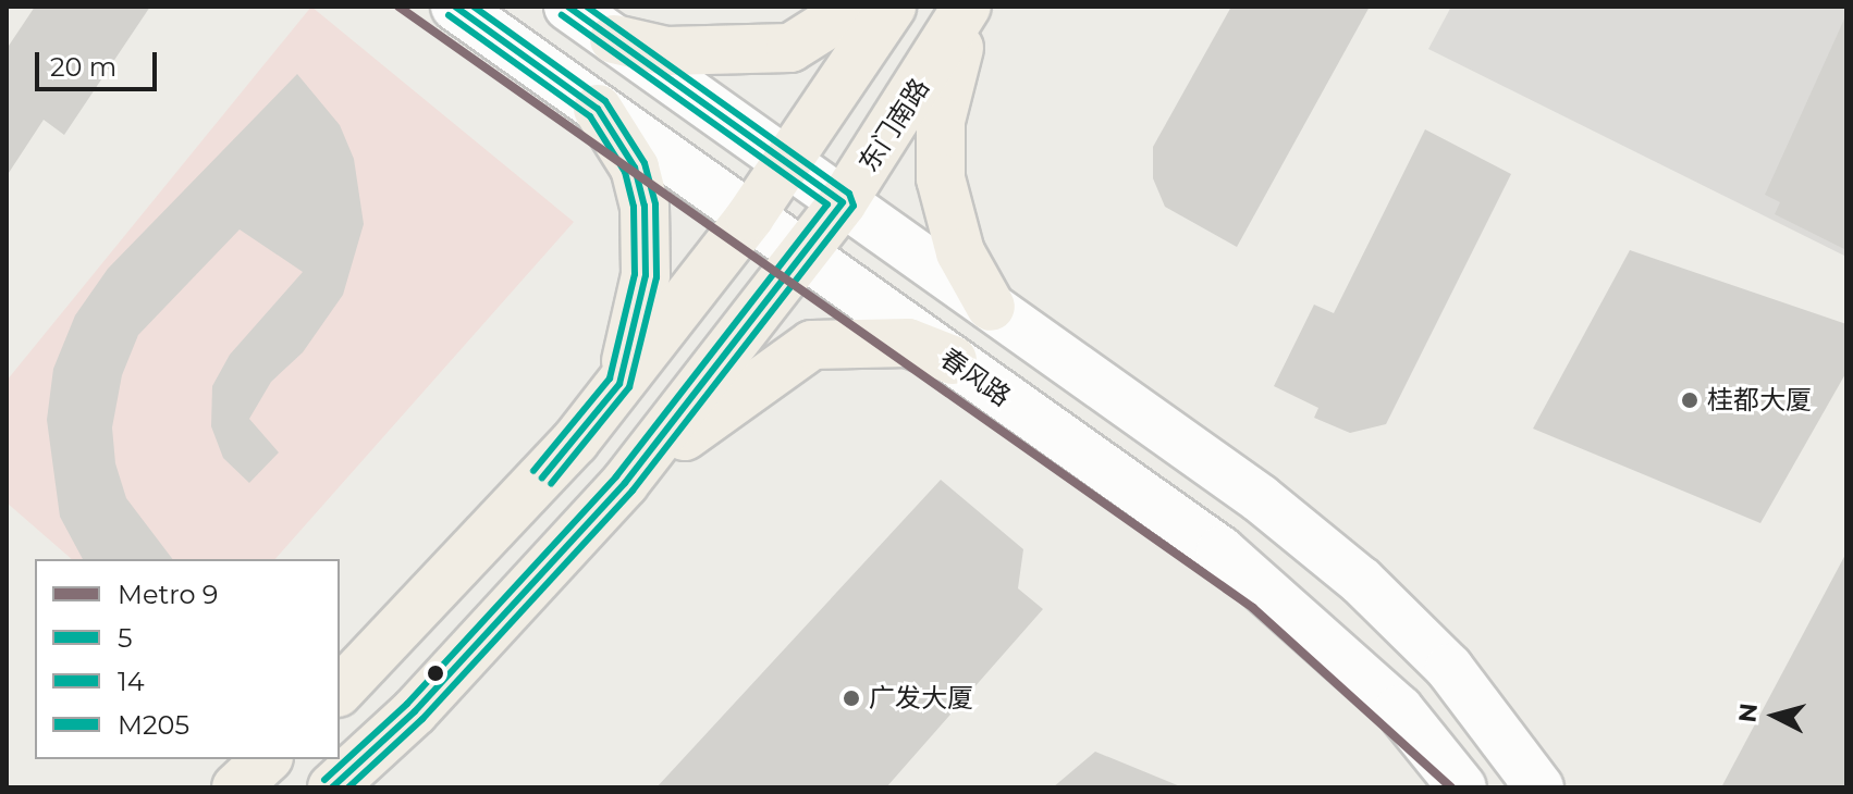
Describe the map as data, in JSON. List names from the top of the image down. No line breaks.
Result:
{"streets":{"main road":["东门南路"],"street":["春风路"]},"crossings":[["东门南路","春风路"]],"places":["桂都大厦","广发大厦"],"lines":["metro line 9","transit line 5","transit line 14","transit line M205"],"legend":["Metro 9","5","14","M205"],"scale_bar":"20 m","north":"left"}
